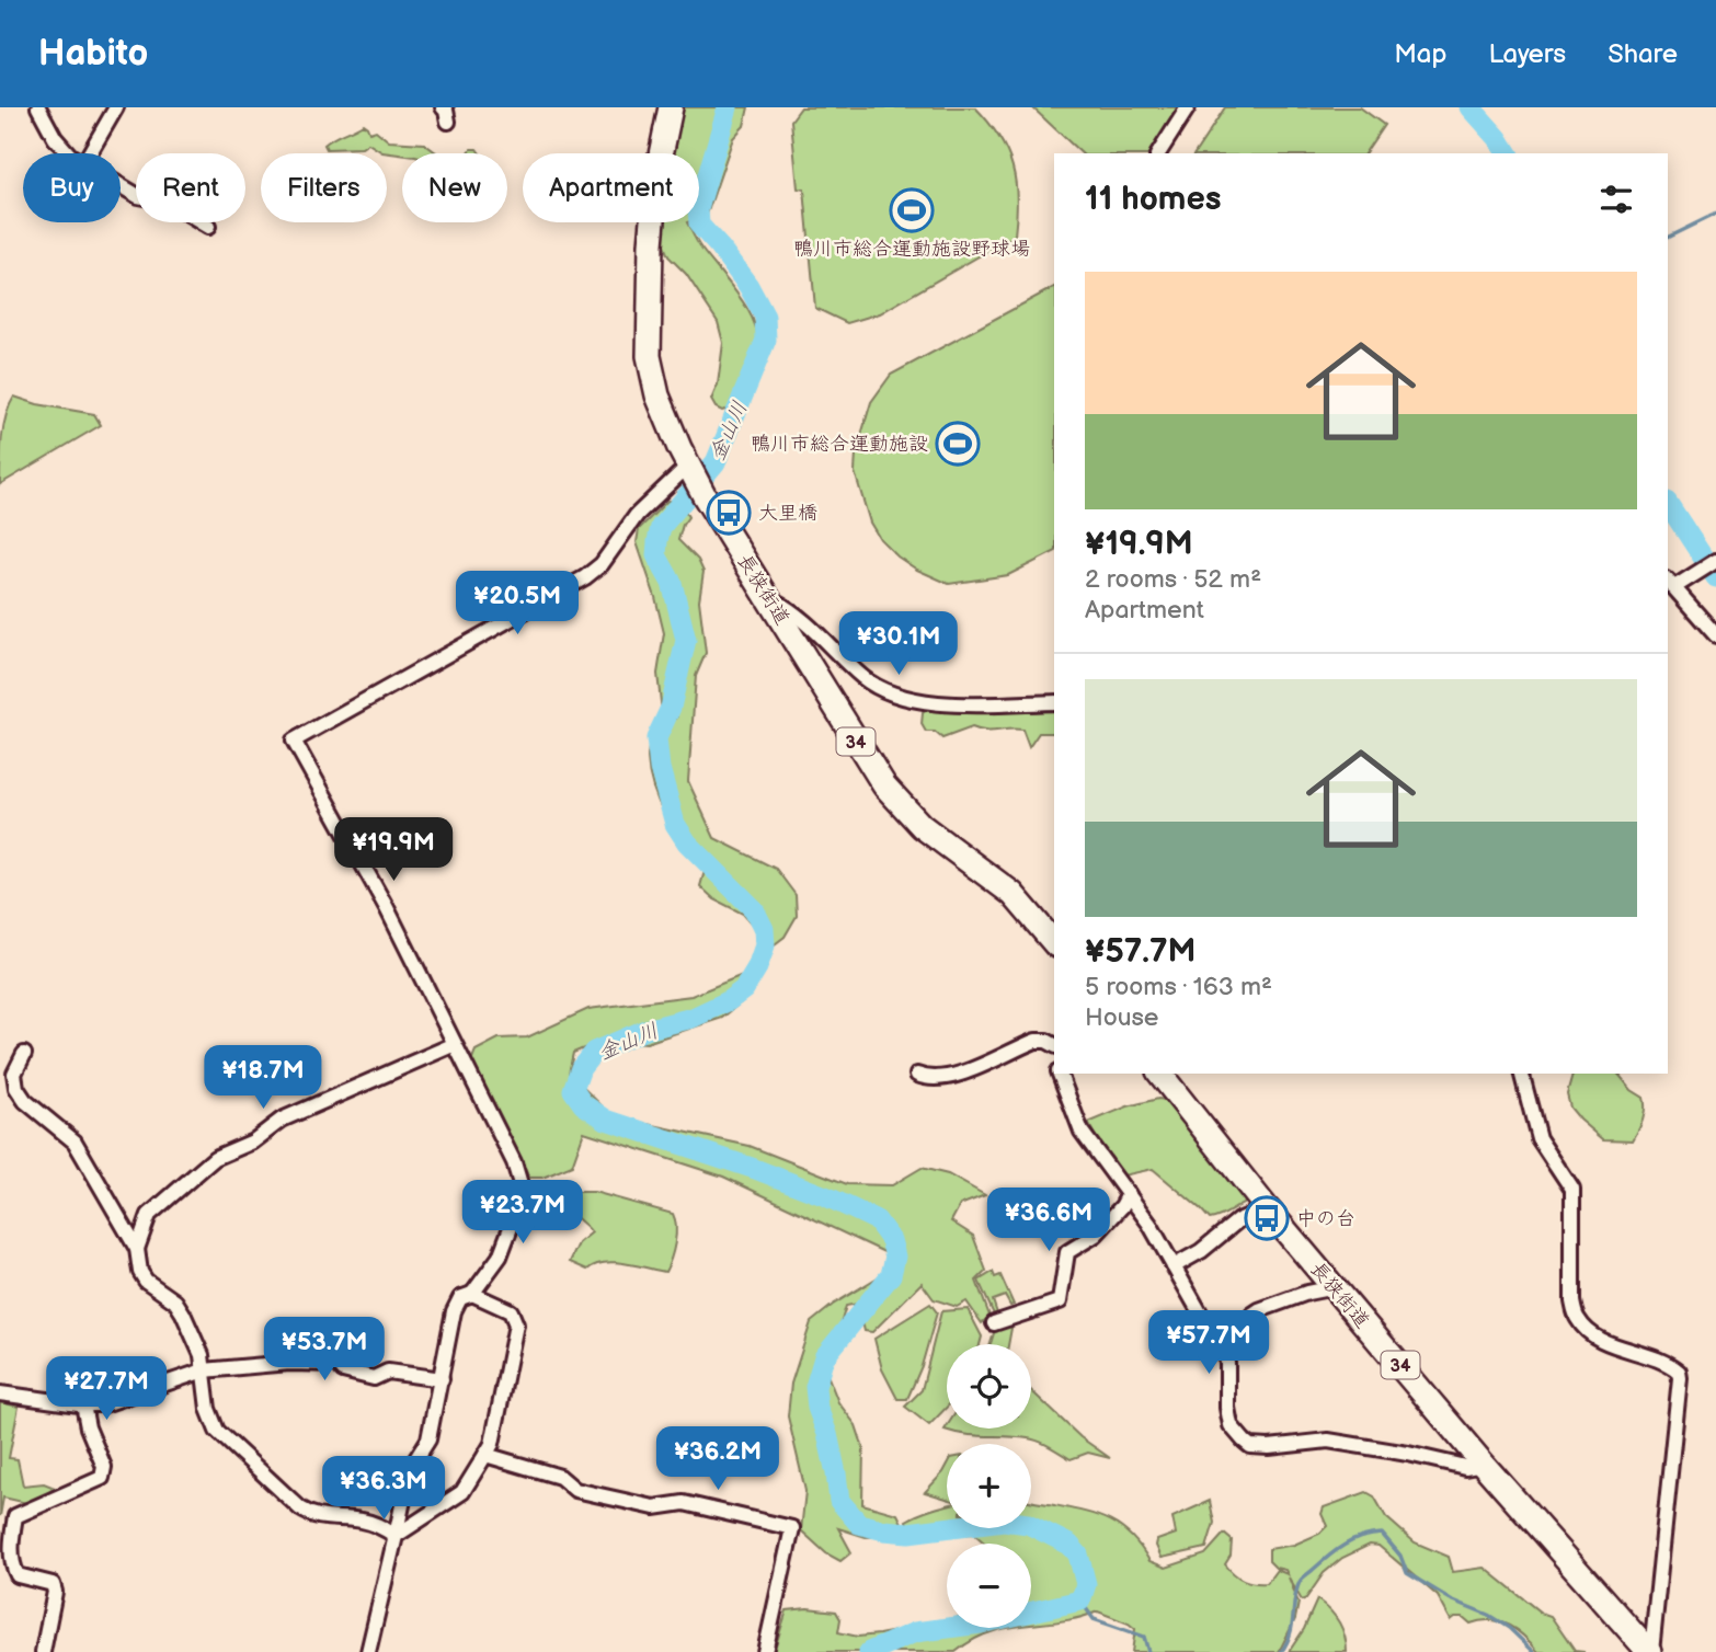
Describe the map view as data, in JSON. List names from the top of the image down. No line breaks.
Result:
{"streets":{"main road":["長狭街道","34"]},"water":["金山川"],"places":{"sports":["鴨川市総合運動施設野球場","鴨川市総合運動施設"],"bus stop":["大里橋","中の台"]},"page":{"header":"Habito","nav":["Map","Layers","Share"],"chip":["Buy","Rent","Filters","New","Apartment"],"heading":"11 homes","list":[{"name":"¥19.9M","note":"2 rooms · 52 m² · Apartment"},{"name":"¥57.7M","note":"5 rooms · 163 m² · House"}],"price":["¥20.5M","¥30.1M","¥19.9M","¥18.7M","¥23.7M","¥36.6M","¥57.7M","¥53.7M","¥27.7M","¥36.2M","¥36.3M"],"map_buttons":["+","−"]}}
